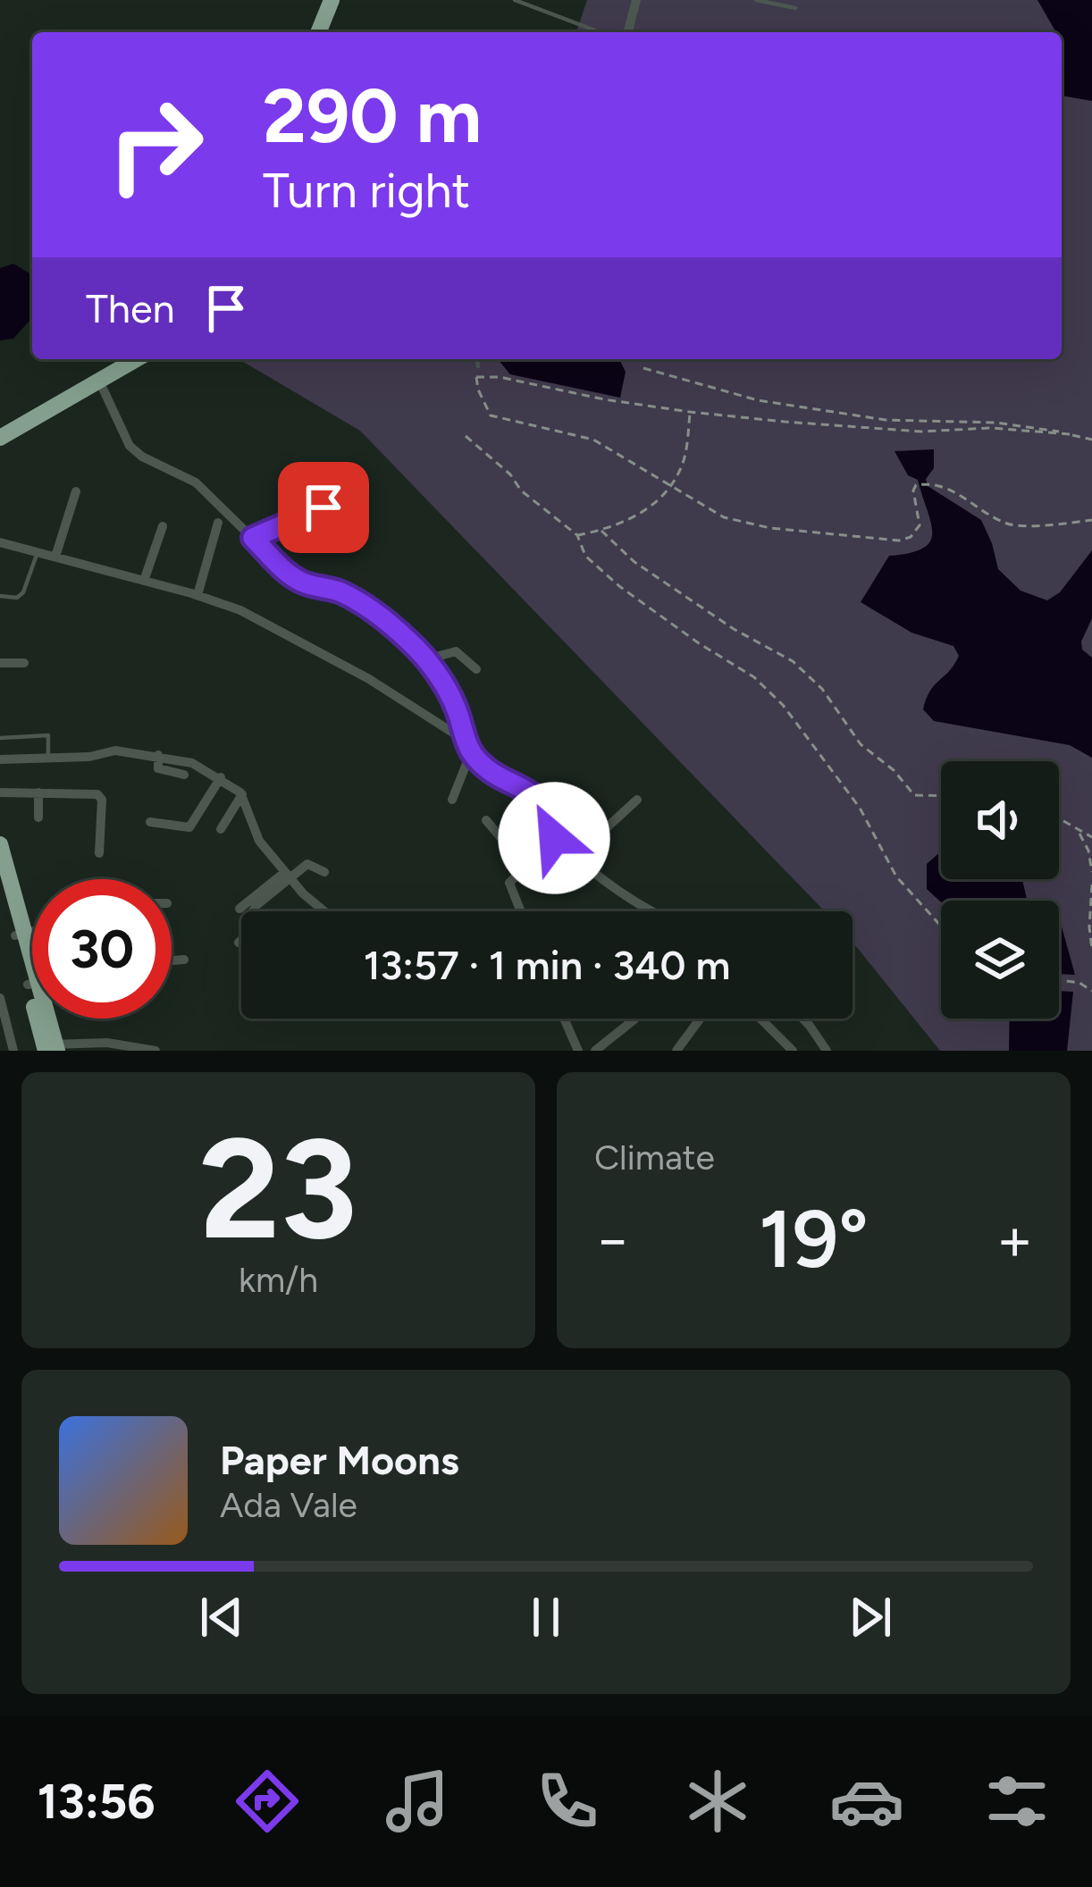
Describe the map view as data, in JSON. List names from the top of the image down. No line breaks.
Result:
{"page":{"turn":["290 m","Turn right"],"then":"Then","limit":"30","trip":"13:57 · 1 min · 340 m","tile":[["23","km/h"],"Climate"],"heat":["−","19°","+"],"song":["Paper Moons","Ada Vale"],"tabs":"13:56"}}
